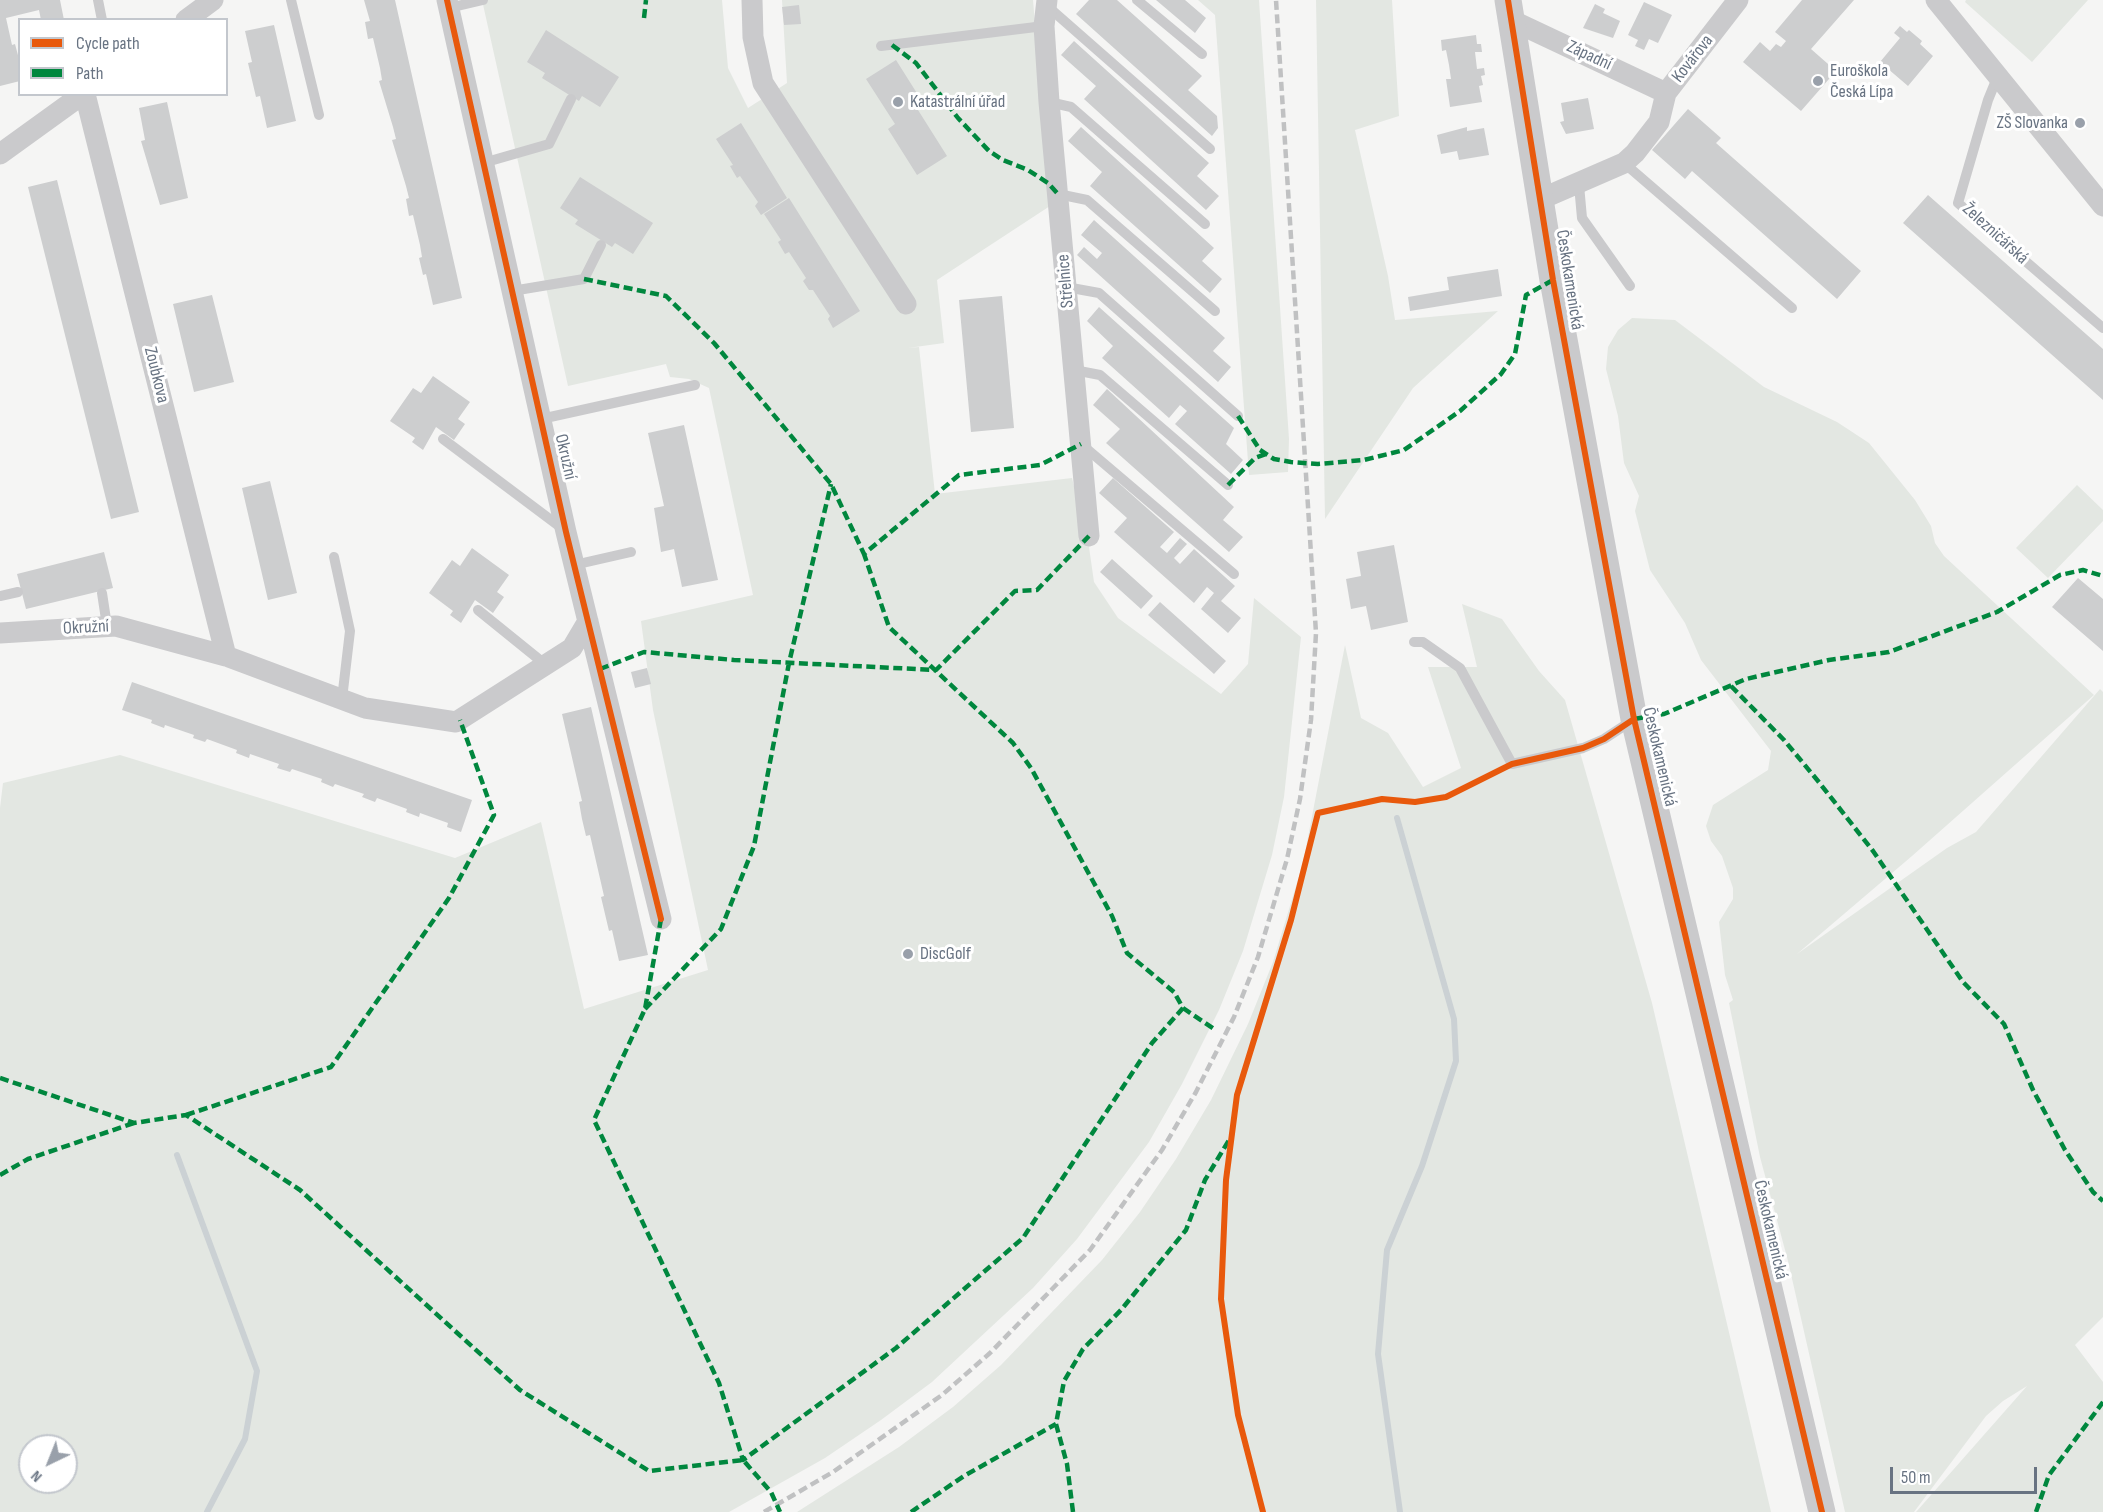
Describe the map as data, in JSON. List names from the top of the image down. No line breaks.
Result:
{"streets":{"street":["Západní","Kovářova","Českokamenická","Střelnice","Zoubkova","Okružní"],"lane":["Železničářská"]},"crossings":[["Západní","Kovářova"],["Západní","Českokamenická"],["Kovářova","Českokamenická"],["Zoubkova","Okružní"]],"places":["Euroškola Česká Lípa","Katastrální úřad","ZŠ Slovanka","DiscGolf"],"legend":["Cycle path","Path"],"scale_bar":"50 m","north":"bottom left"}
